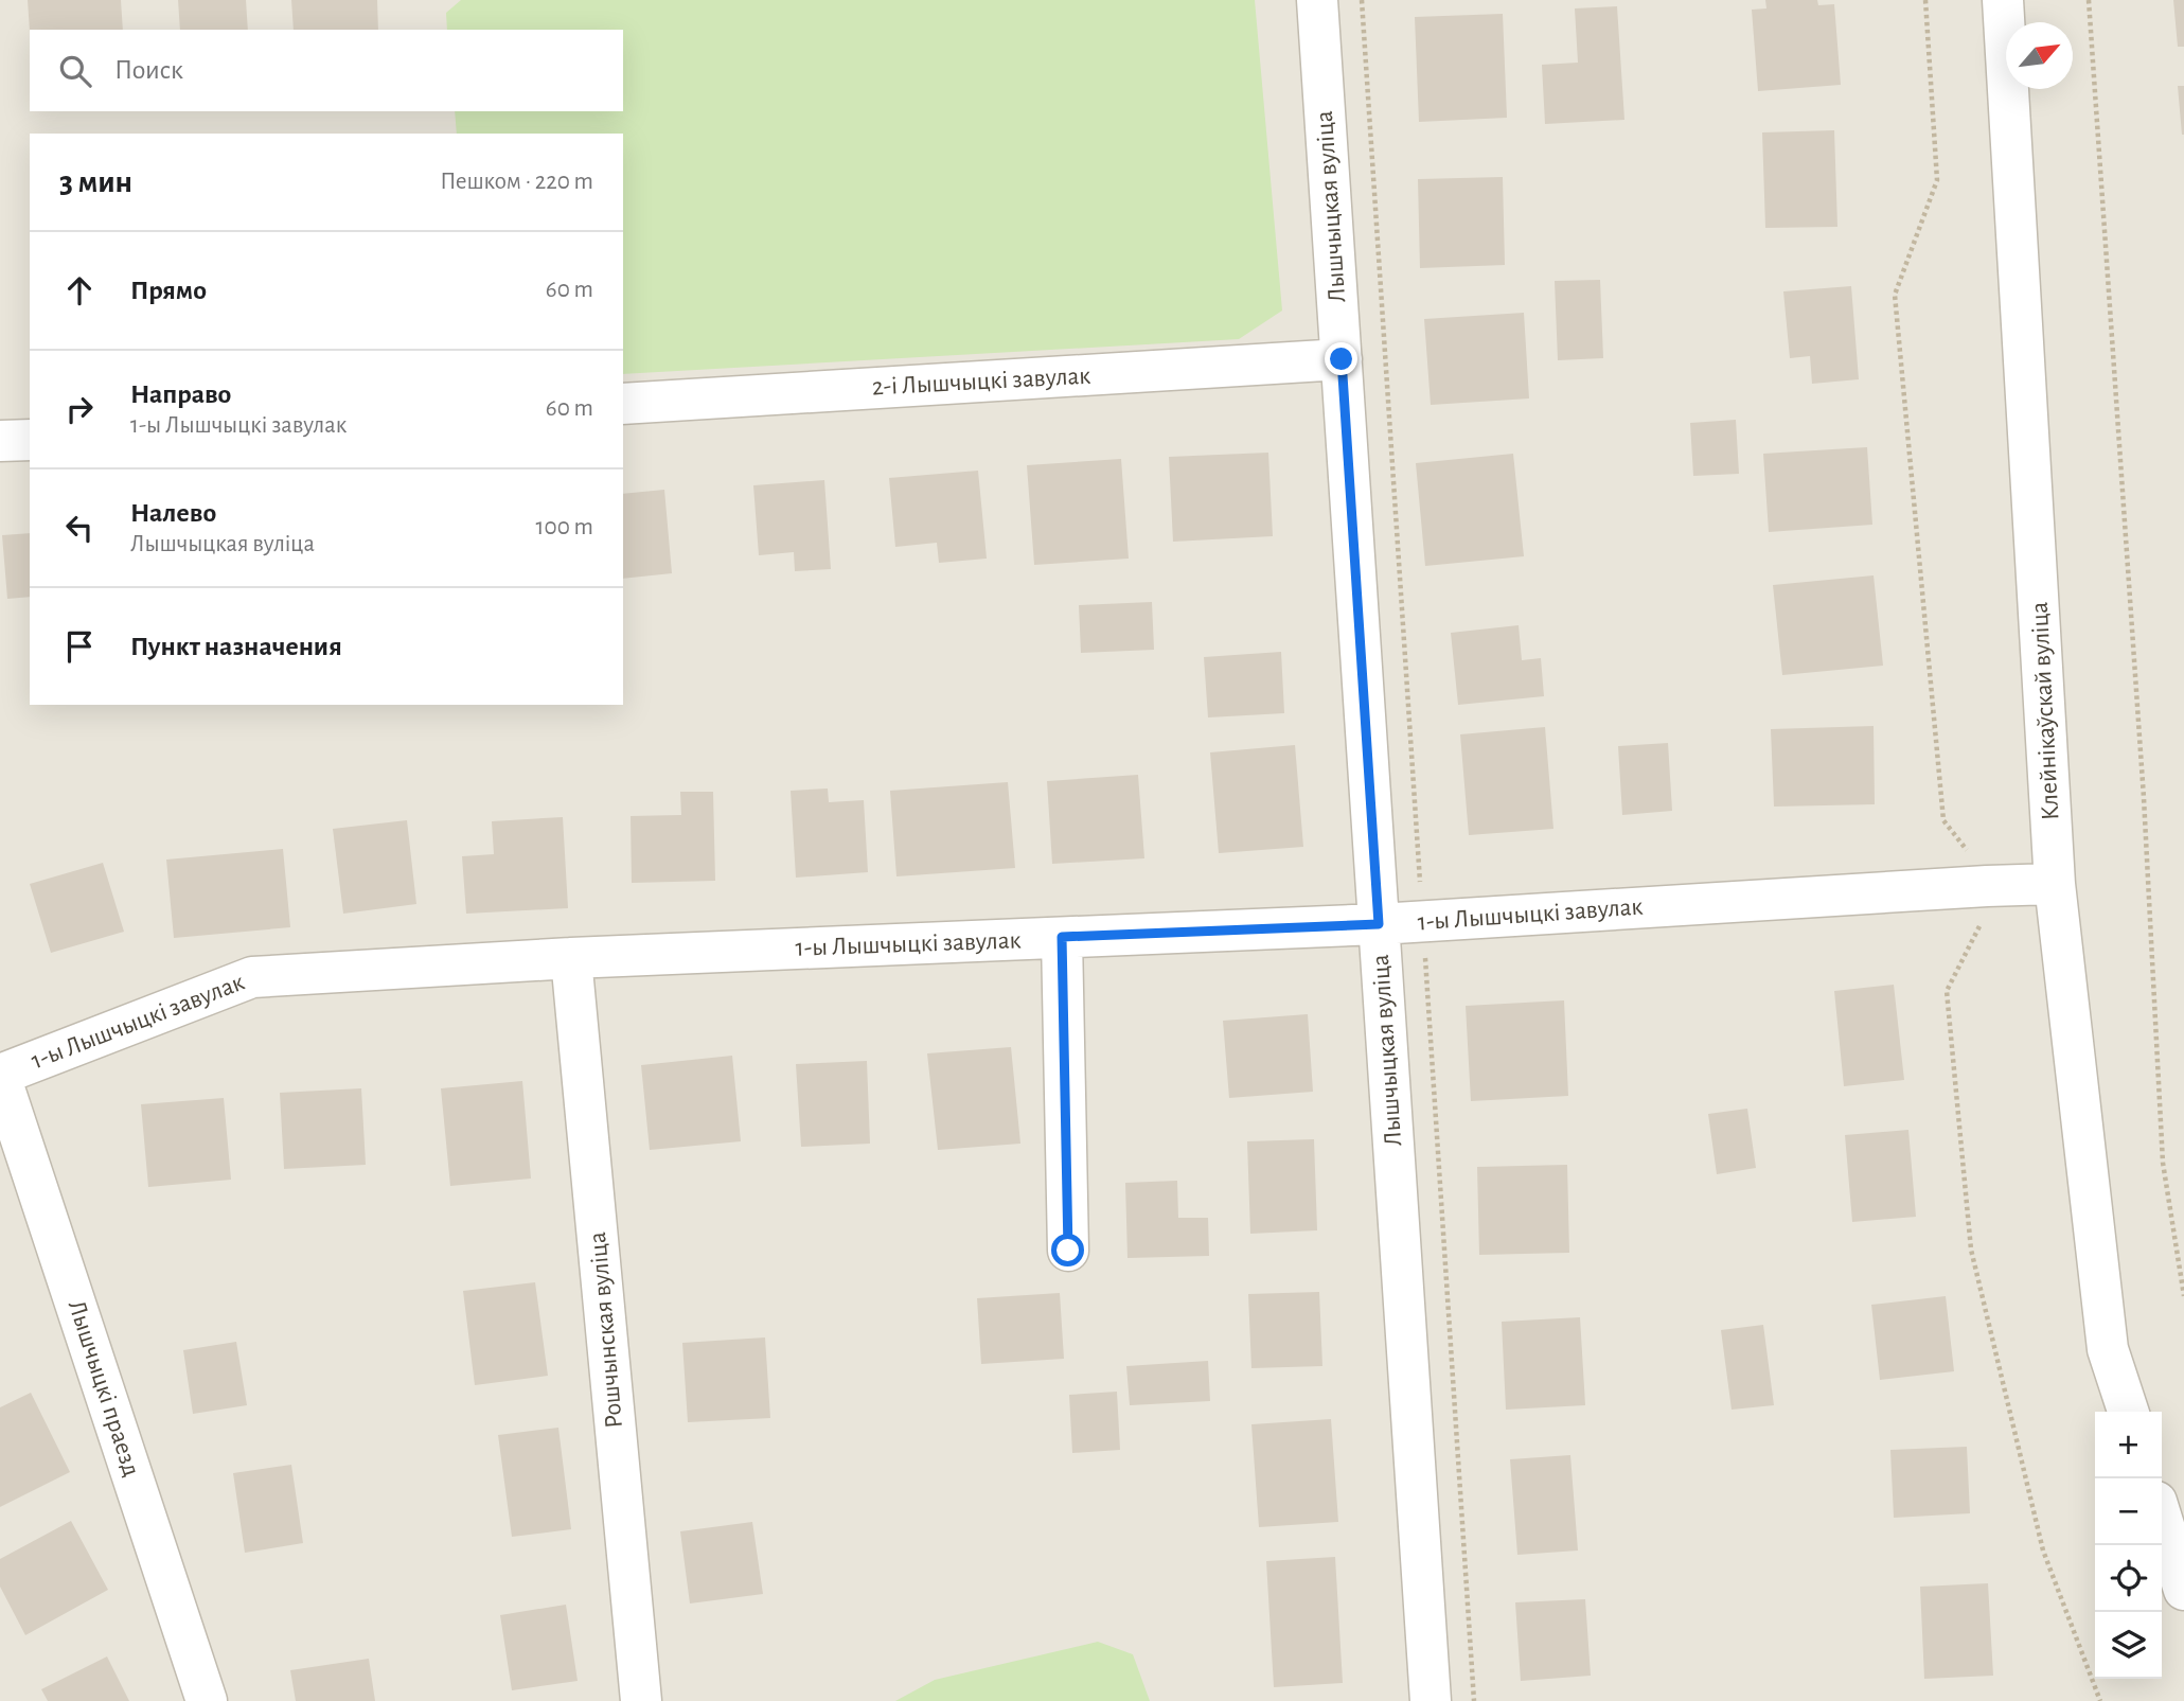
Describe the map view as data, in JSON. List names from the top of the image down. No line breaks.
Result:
{"streets":{"street":["Лышчыцкая вуліца","2-і Лышчыцкі завулак","Клейнікаўскай вуліца","1-ы Лышчыцкі завулак","Рошчынская вуліца","Лышчыцкі праезд"]},"crossings":[["Лышчыцкая вуліца","2-і Лышчыцкі завулак"],["Лышчыцкая вуліца","1-ы Лышчыцкі завулак"],["Клейнікаўскай вуліца","1-ы Лышчыцкі завулак"],["1-ы Лышчыцкі завулак","Рошчынская вуліца"],["1-ы Лышчыцкі завулак","Лышчыцкі праезд"]],"north":"top right","page":{"search":"Поиск","heading":["3 мин","Пешком · 220 m"],"list":[["Прямо","60 m"],["Направо","1-ы Лышчыцкі завулак","60 m"],["Налево","Лышчыцкая вуліца","100 m"],"Пункт назначения"],"map_buttons":["+","−"]}}
